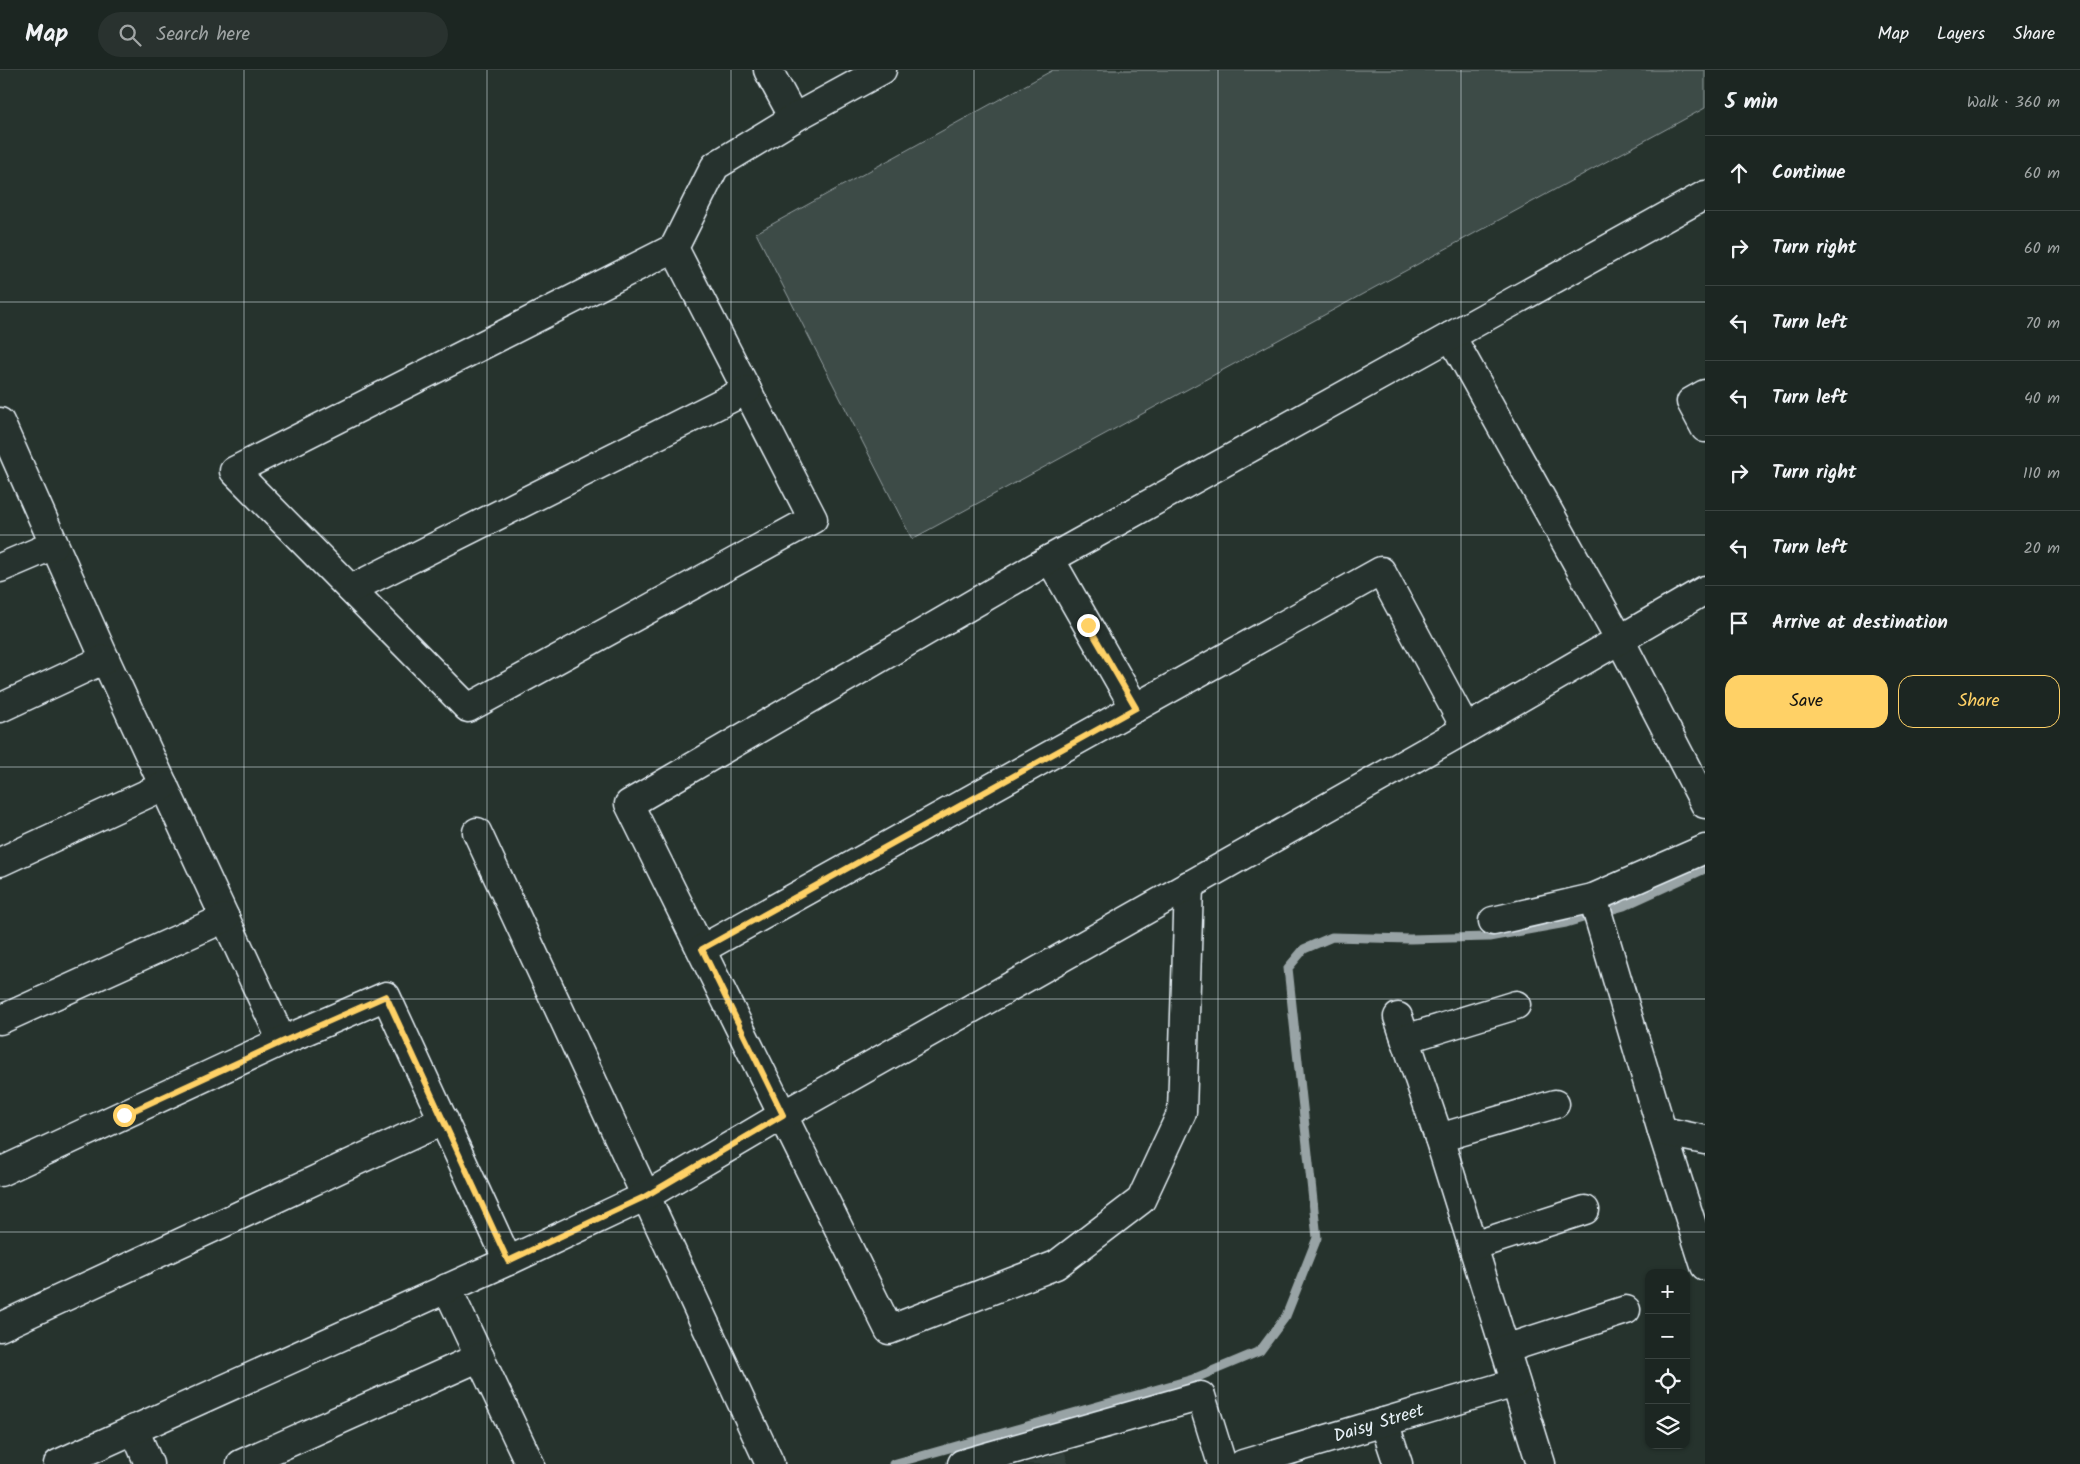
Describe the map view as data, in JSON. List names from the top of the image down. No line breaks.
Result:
{"streets":{"street":["Daisy Street"]},"page":{"header":"Map","search":"Search here","nav":["Map","Layers","Share"],"heading":["5 min","Walk · 360 m"],"list":[["Continue","60 m"],["Turn right","60 m"],["Turn left","70 m"],["Turn left","40 m"],["Turn right","110 m"],["Turn left","20 m"],"Arrive at destination"],"buttons":["Save","Share"],"map_buttons":["+","−"]}}
